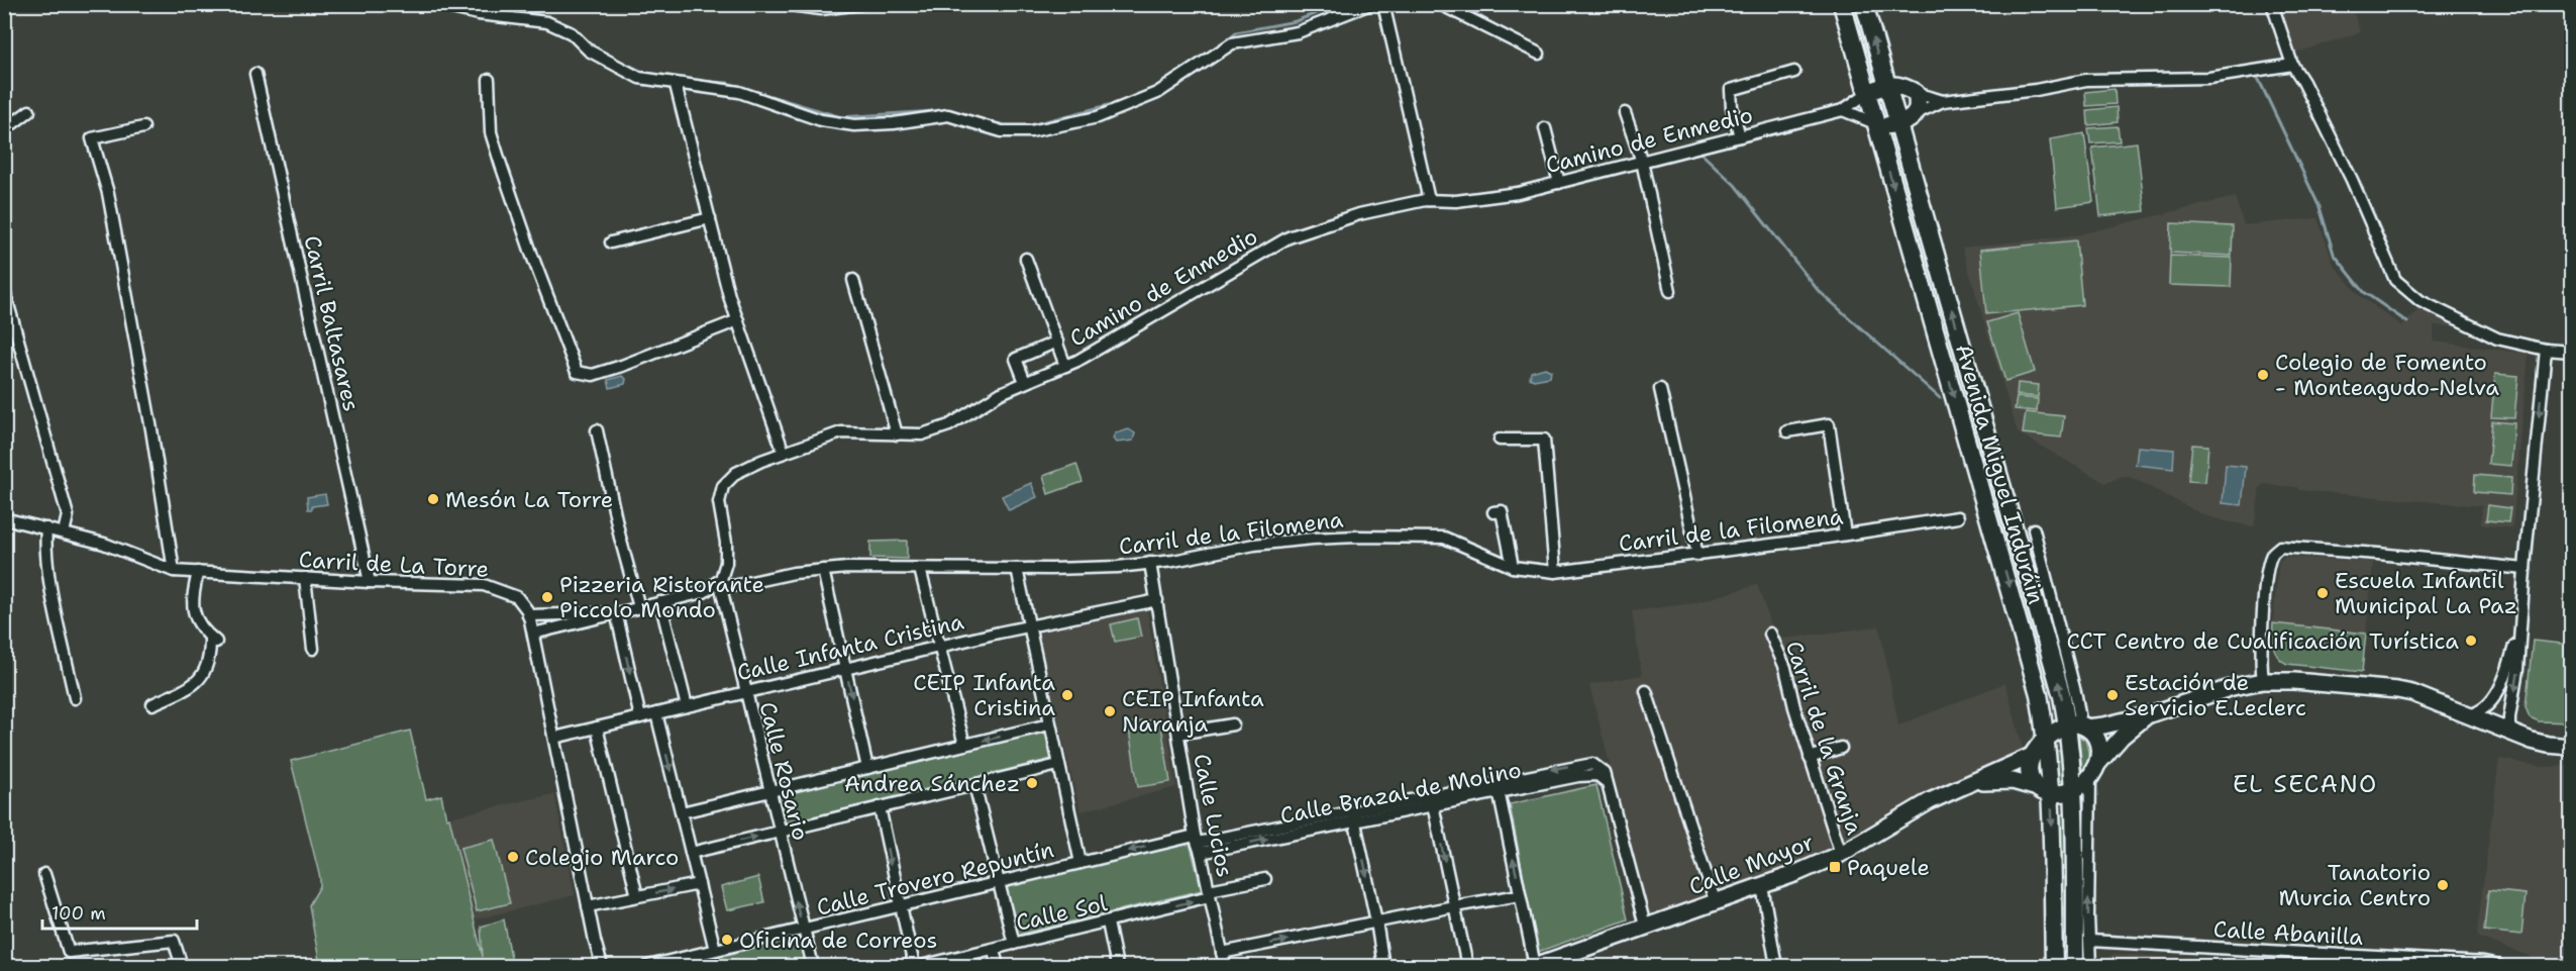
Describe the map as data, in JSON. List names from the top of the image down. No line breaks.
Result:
{"streets":{"main road":["Avenida Miguel Induráin","Calle Mayor"],"street":["Camino de Enmedio","Carril Baltasares","Carril de la Filomena","Carril de La Torre","Calle Infanta Cristina","Carril de la Granja","Calle Rosario","Calle Lucios","Calle Trovero Repuntín","Calle Sol","Calle Abanilla"]},"crossings":[["Camino de Enmedio","Avenida Miguel Induráin"],["Camino de Enmedio","Carril de la Filomena"],["Camino de Enmedio","Calle Rosario"],["Carril Baltasares","Carril de La Torre"],["Avenida Miguel Induráin","Calle Mayor"],["Carril de la Filomena","Calle Rosario"],["Carril de la Filomena","Calle Lucios"],["Carril de La Torre","Calle Infanta Cristina"],["Calle Infanta Cristina","Calle Rosario"],["Calle Infanta Cristina","Calle Lucios"],["Carril de la Granja","Calle Mayor"],["Calle Rosario","Calle Trovero Repuntín"],["Calle Lucios","Calle Trovero Repuntín"],["Calle Lucios","Calle Sol"],["Calle Mayor","Calle Trovero Repuntín"]],"districts":["EL SECANO"],"places":{"other":["Colegio de Fomento - Monteagudo-Nelva","Mesón La Torre","Escuela Infantil Municipal La Paz","Pizzeria Ristorante Piccolo Mondo","CCT Centro de Cualificación Turística","CEIP Infanta Cristina","Estación de Servicio E.Leclerc","CEIP Infanta Naranja","Andrea Sánchez","Colegio Marco","Tanatorio Murcia Centro","Oficina de Correos"],"transit":["Paquele"]},"scale_bar":"100 m"}
